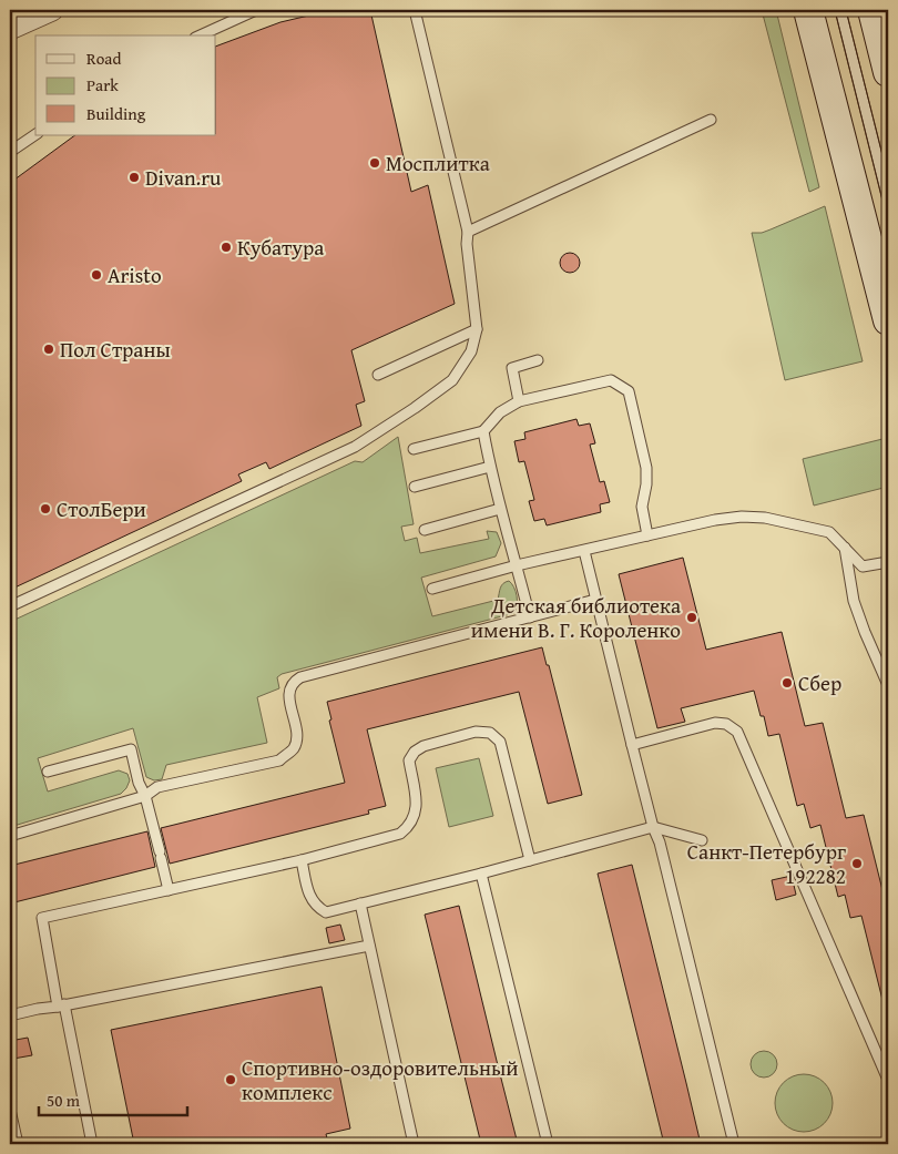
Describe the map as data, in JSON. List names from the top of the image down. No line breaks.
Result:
{"places":["Мосплитка","Divan.ru","Кубатура","Aristo","Пол Страны","СтолБери","Детская библиотека имени В. Г. Короленко","Сбер","Санкт-Петербург 192282","Спортивно-оздоровительный комплекс"],"legend":["Road","Park","Building"],"scale_bar":"50 m"}
